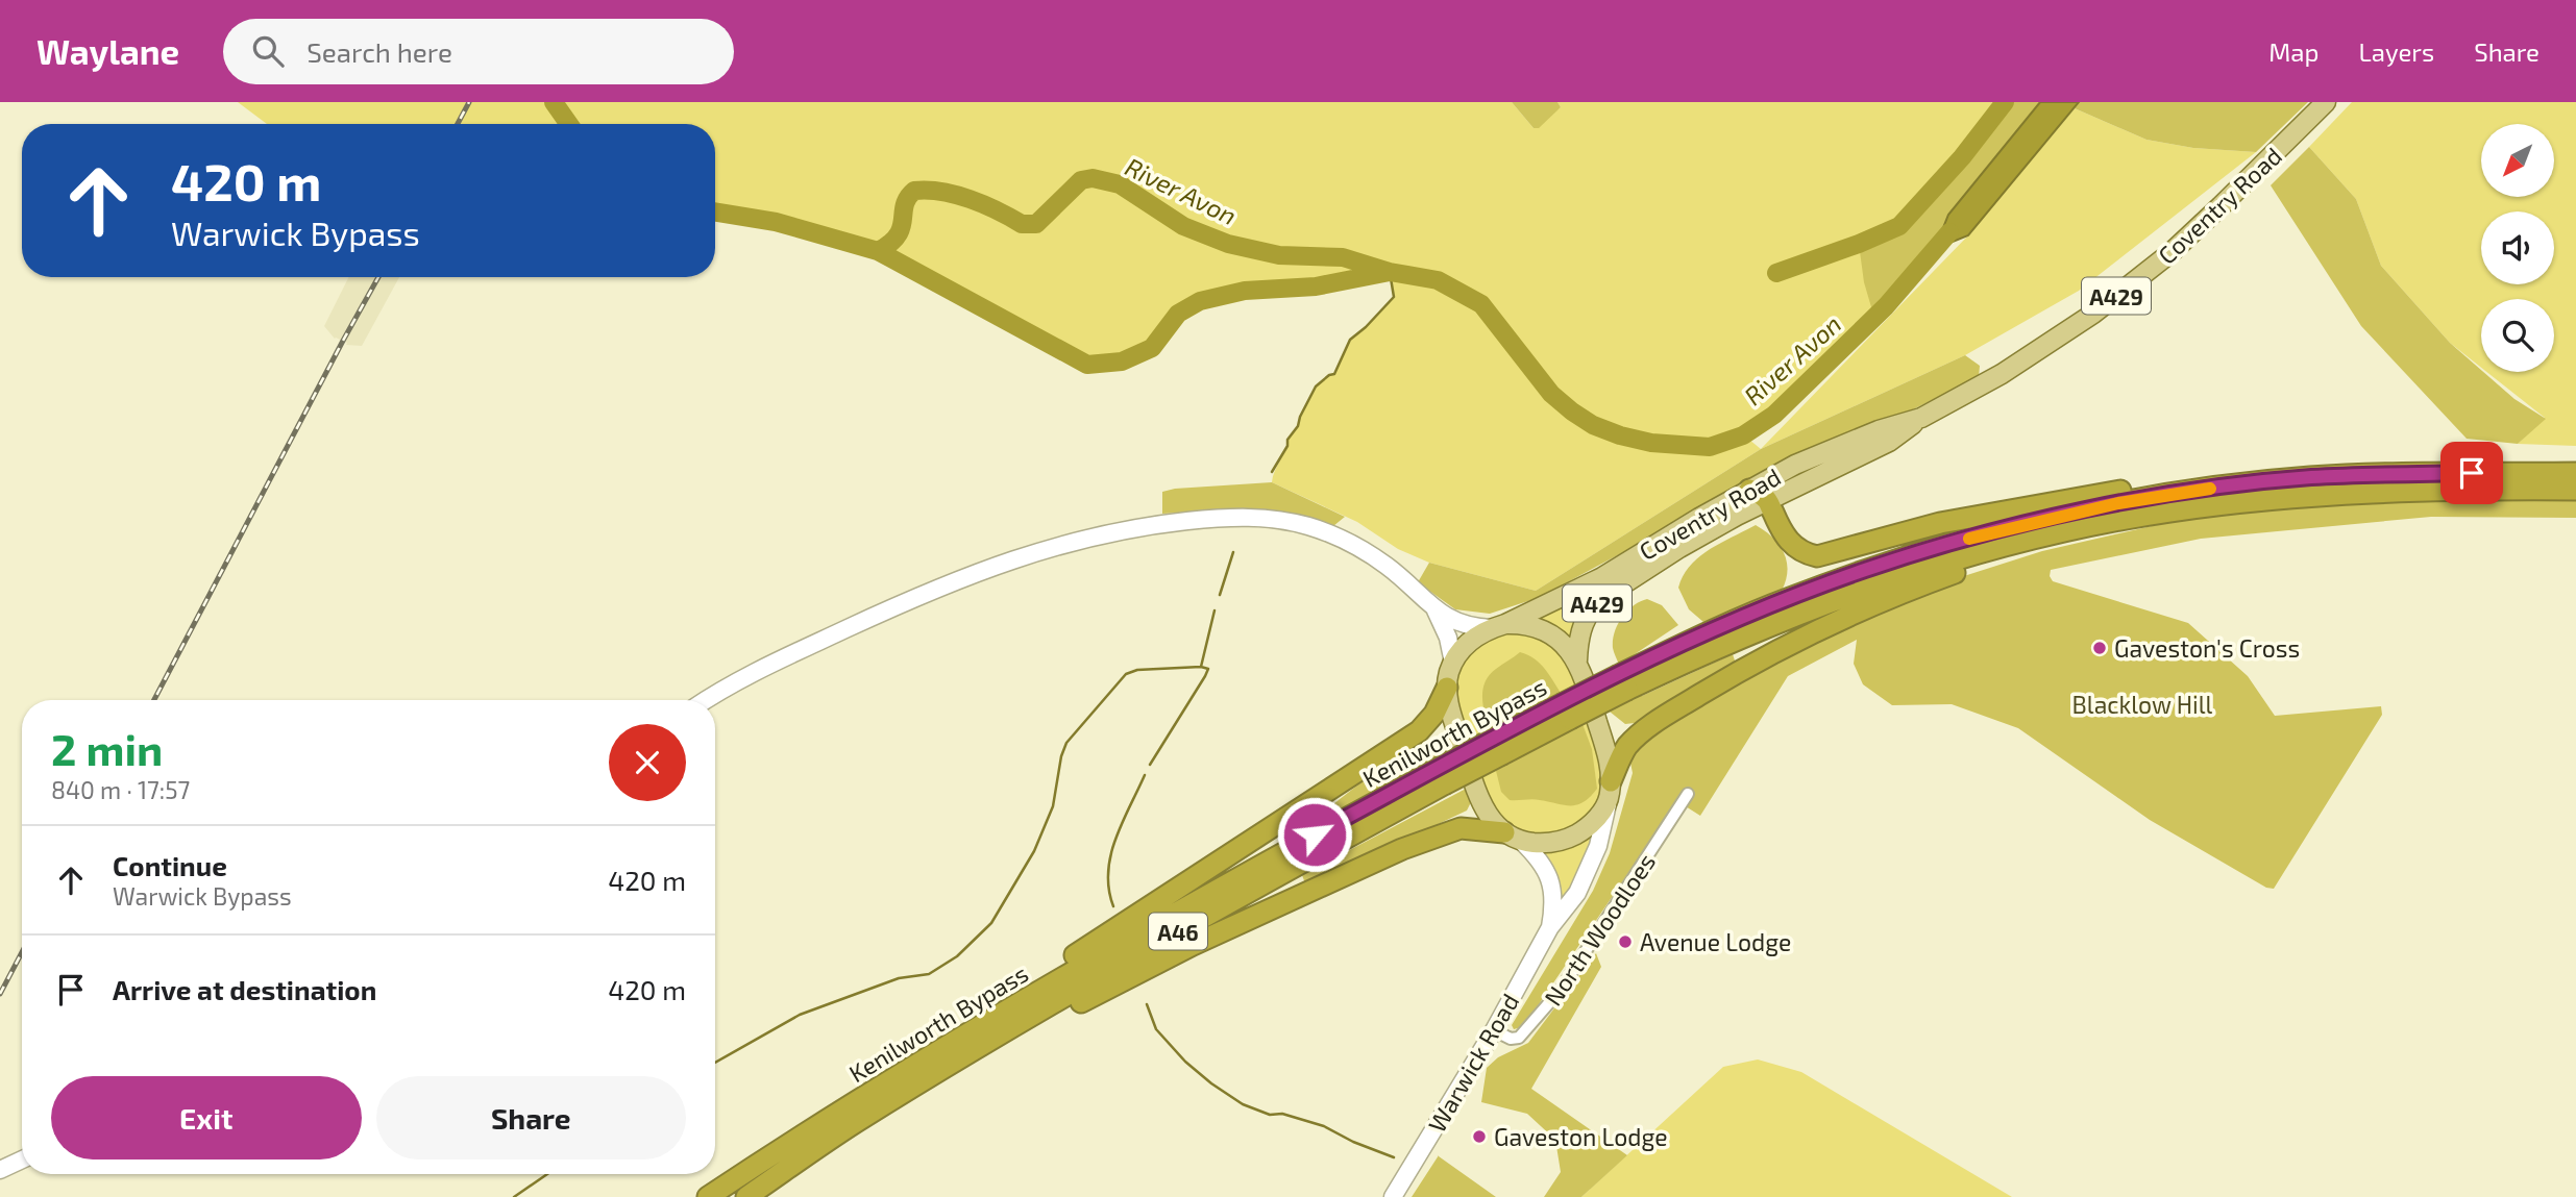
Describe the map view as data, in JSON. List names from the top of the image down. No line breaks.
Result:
{"streets":{"highway":["Kenilworth Bypass","A46"],"main road":["Coventry Road","A429","Warwick Road"],"street":["North Woodloes"]},"crossings":[["Coventry Road","A46"],["Coventry Road","Warwick Road"],["Kenilworth Bypass","A46"],["North Woodloes","Warwick Road"]],"water":["River Avon"],"parks":["Blacklow Hill"],"places":["Gaveston's Cross","Avenue Lodge","Gaveston Lodge"],"north":"bottom left","page":{"header":"Waylane","search":"Search here","nav":["Map","Layers","Share"],"turn":["420 m","Warwick Bypass"],"heading":["2 min","840 m · 17:57"],"list":[{"name":"Continue","note":"Warwick Bypass","value":"420 m"},{"name":"Arrive at destination","value":"420 m"}],"buttons":["Exit","Share"]}}
